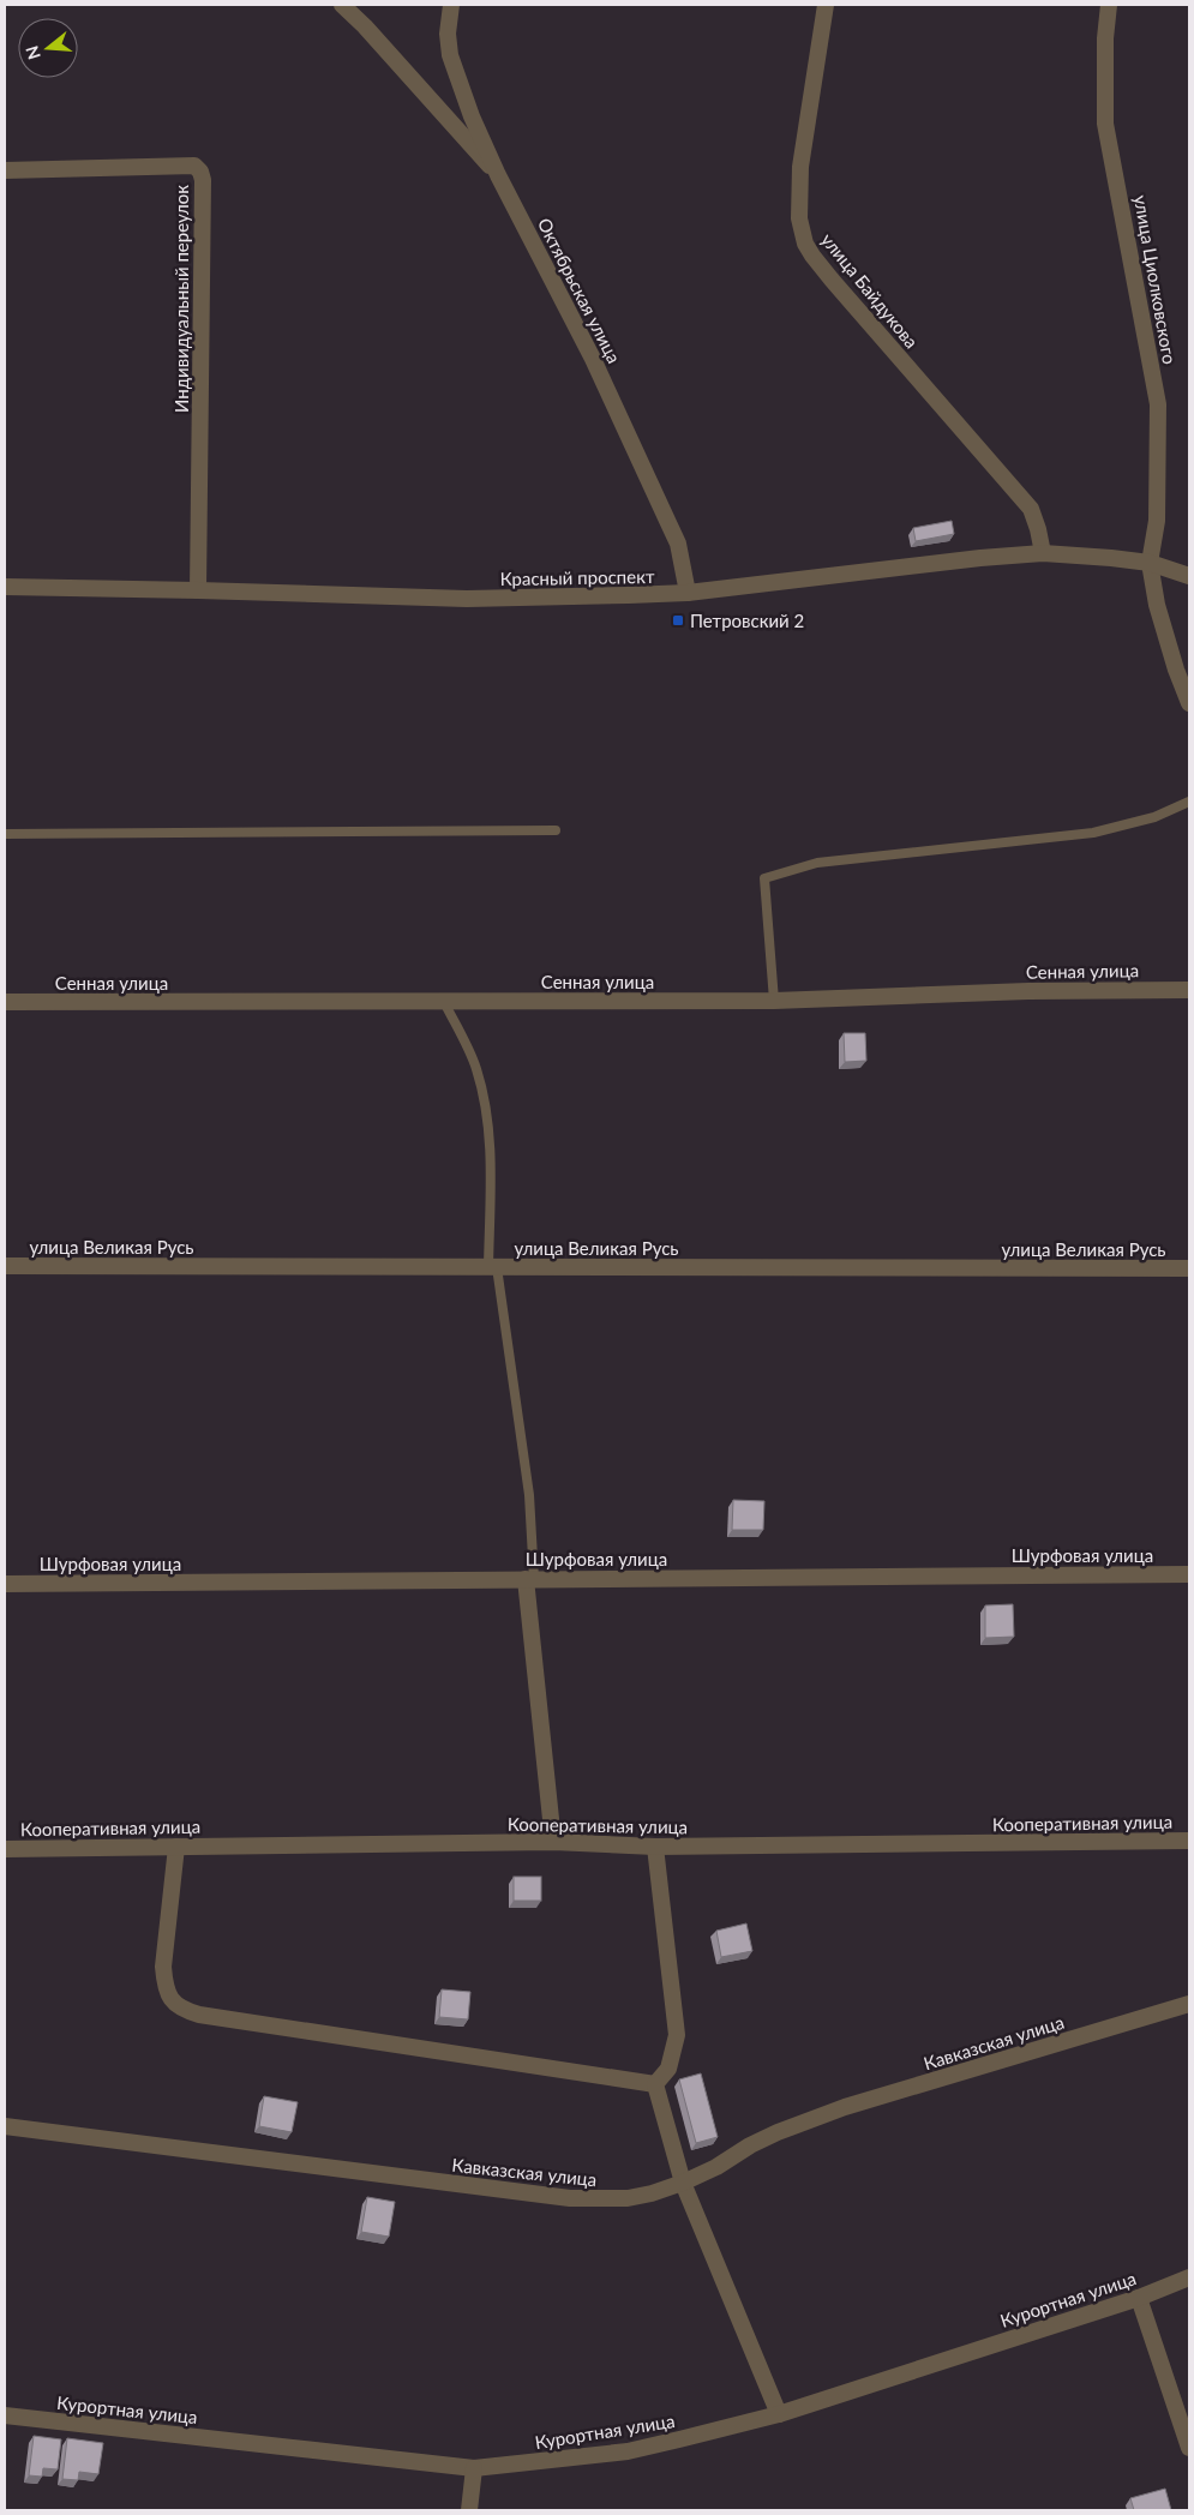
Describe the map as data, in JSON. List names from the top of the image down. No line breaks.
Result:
{"streets":{"street":["улица Циолковского","Октябрьская улица","улица Байдукова","Индивидуальный переулок","Красный проспект","Сенная улица","улица Великая Русь","Шурфовая улица","Кооперативная улица","Кавказская улица","Курортная улица"]},"crossings":[["улица Циолковского","Красный проспект"],["Октябрьская улица","Красный проспект"],["улица Байдукова","Красный проспект"],["Индивидуальный переулок","Красный проспект"]],"places":{"transit":["Петровский 2"]},"north":"left"}
